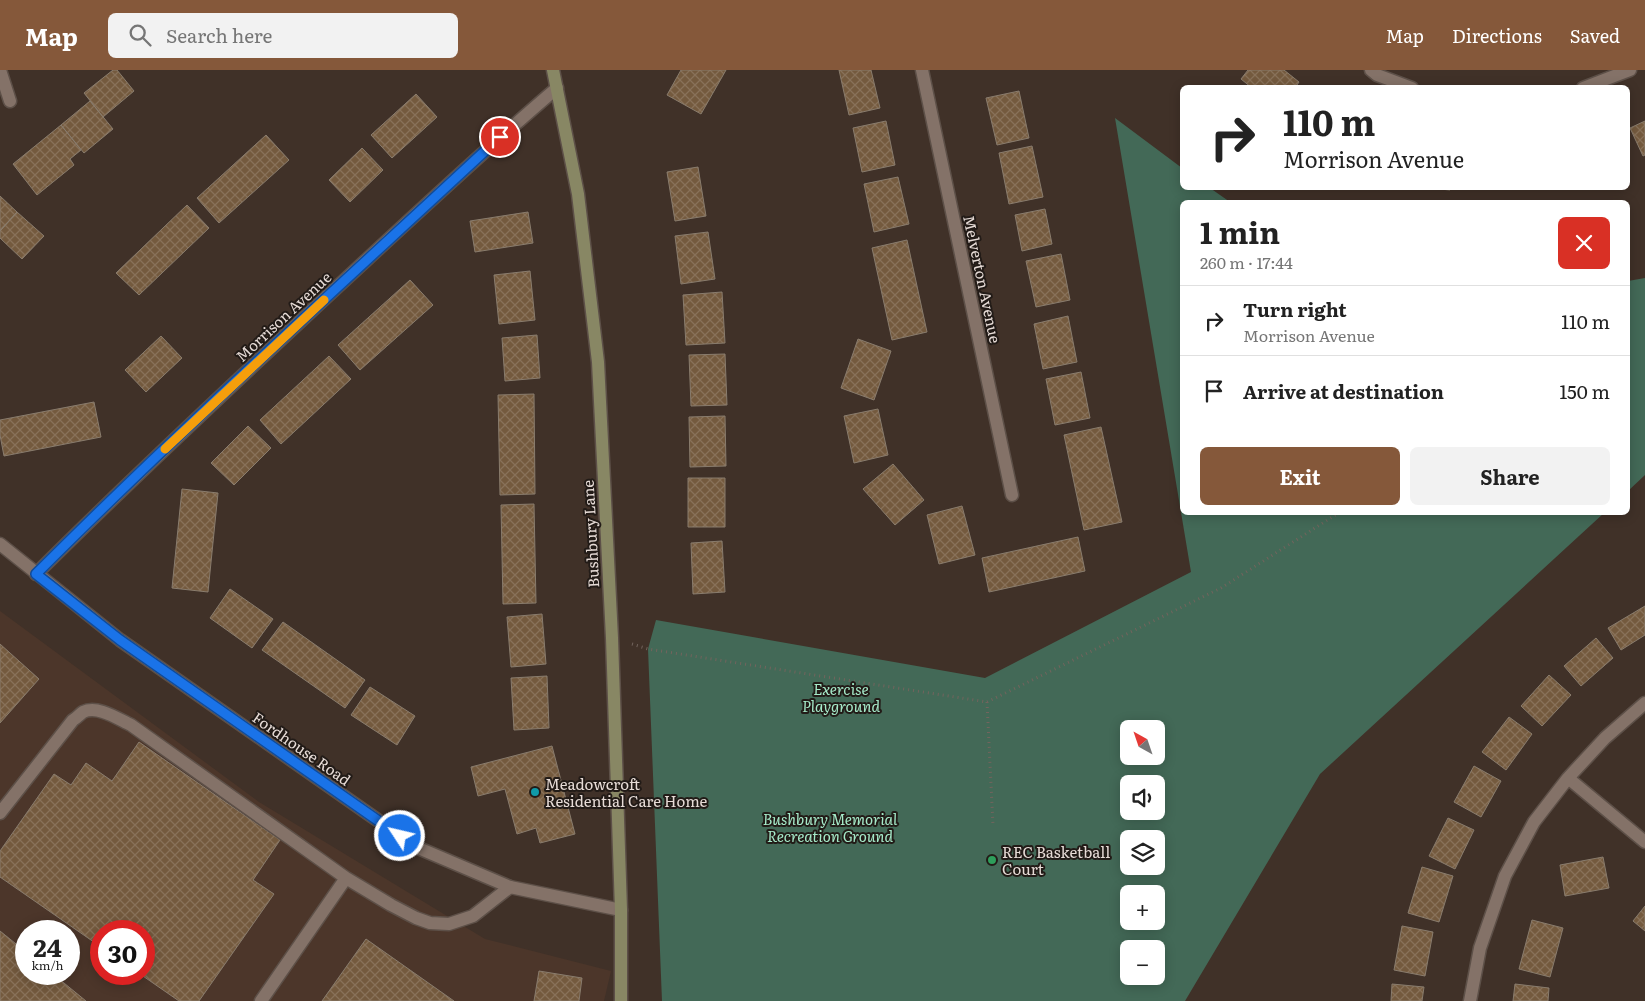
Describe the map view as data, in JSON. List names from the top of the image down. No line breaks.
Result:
{"streets":{"street":["Melverton Avenue","Morrison Avenue","Bushbury Lane","Fordhouse Road"]},"crossings":[["Morrison Avenue","Bushbury Lane"],["Morrison Avenue","Fordhouse Road"],["Bushbury Lane","Fordhouse Road"]],"parks":["Exercise Playground","Bushbury Memorial Recreation Ground"],"places":["Meadowcroft Residential Care Home","REC Basketball Court"],"north":"top left","page":{"header":"Map","search":"Search here","nav":["Map","Directions","Saved"],"turn":["110 m","Morrison Avenue"],"heading":["1 min","260 m · 17:44"],"list":[{"name":"Turn right","note":"Morrison Avenue","value":"110 m"},{"name":"Arrive at destination","value":"150 m"}],"buttons":["Exit","Share"],"map_buttons":["+","−"],"speed":"24 km/h","limit":"30"}}
